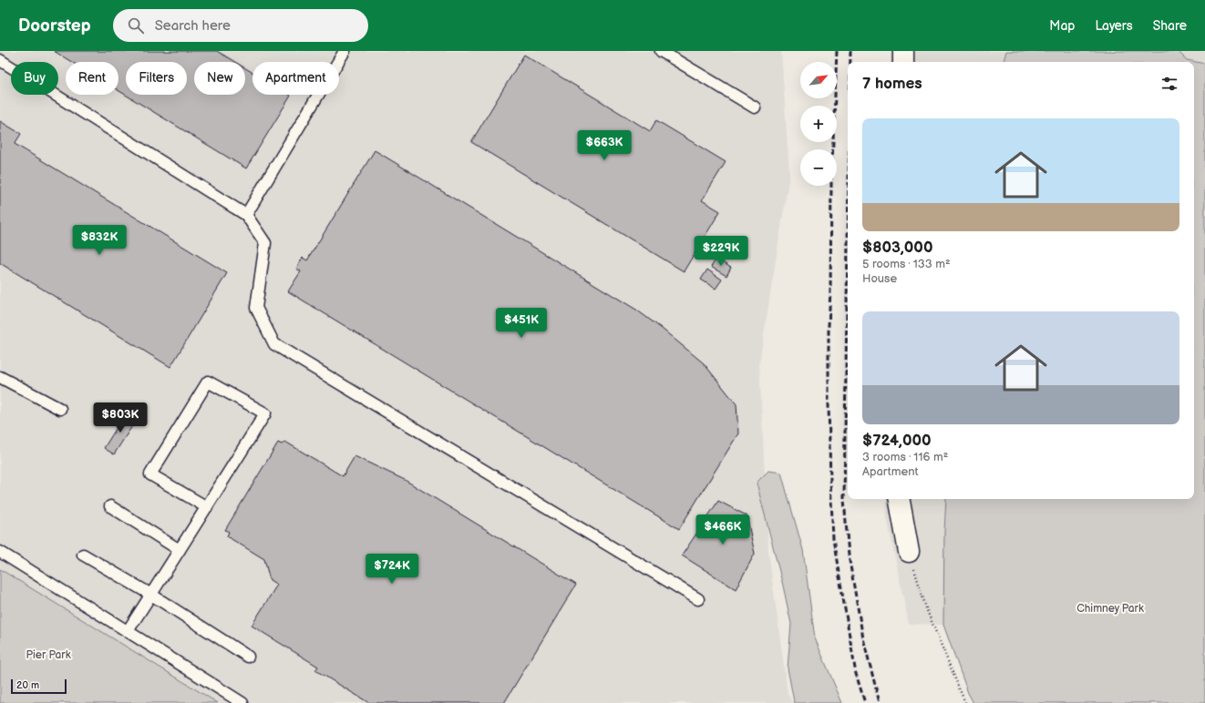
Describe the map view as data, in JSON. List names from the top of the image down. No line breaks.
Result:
{"parks":["Chimney Park","Pier Park"],"scale_bar":"20 m","north":"top right","page":{"header":"Doorstep","search":"Search here","nav":["Map","Layers","Share"],"map_buttons":["+","−"],"chip":["Buy","Rent","Filters","New","Apartment"],"heading":"7 homes","list":[{"name":"$803,000","note":"5 rooms · 133 m² · House"},{"name":"$724,000","note":"3 rooms · 116 m² · Apartment"}],"price":["$663K","$832K","$229K","$451K","$803K","$466K","$724K"],"scale":"20 m"}}
